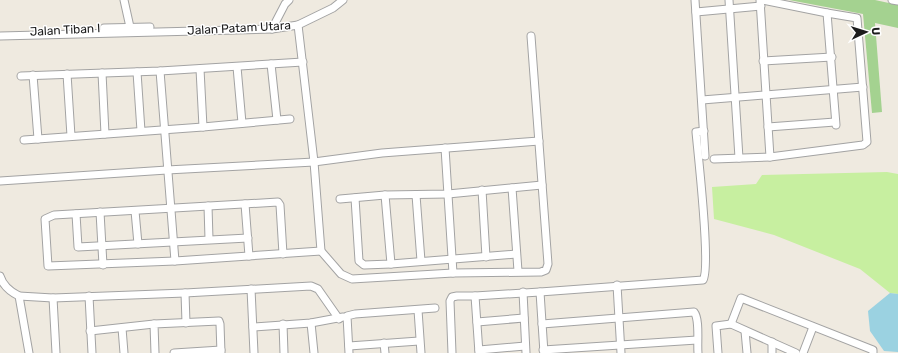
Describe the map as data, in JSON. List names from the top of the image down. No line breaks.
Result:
{"streets":{"street":["Jalan Patam Utara","Jalan Tiban I"]},"crossings":[["Jalan Patam Utara","Jalan Tiban I"]],"north":"right"}
